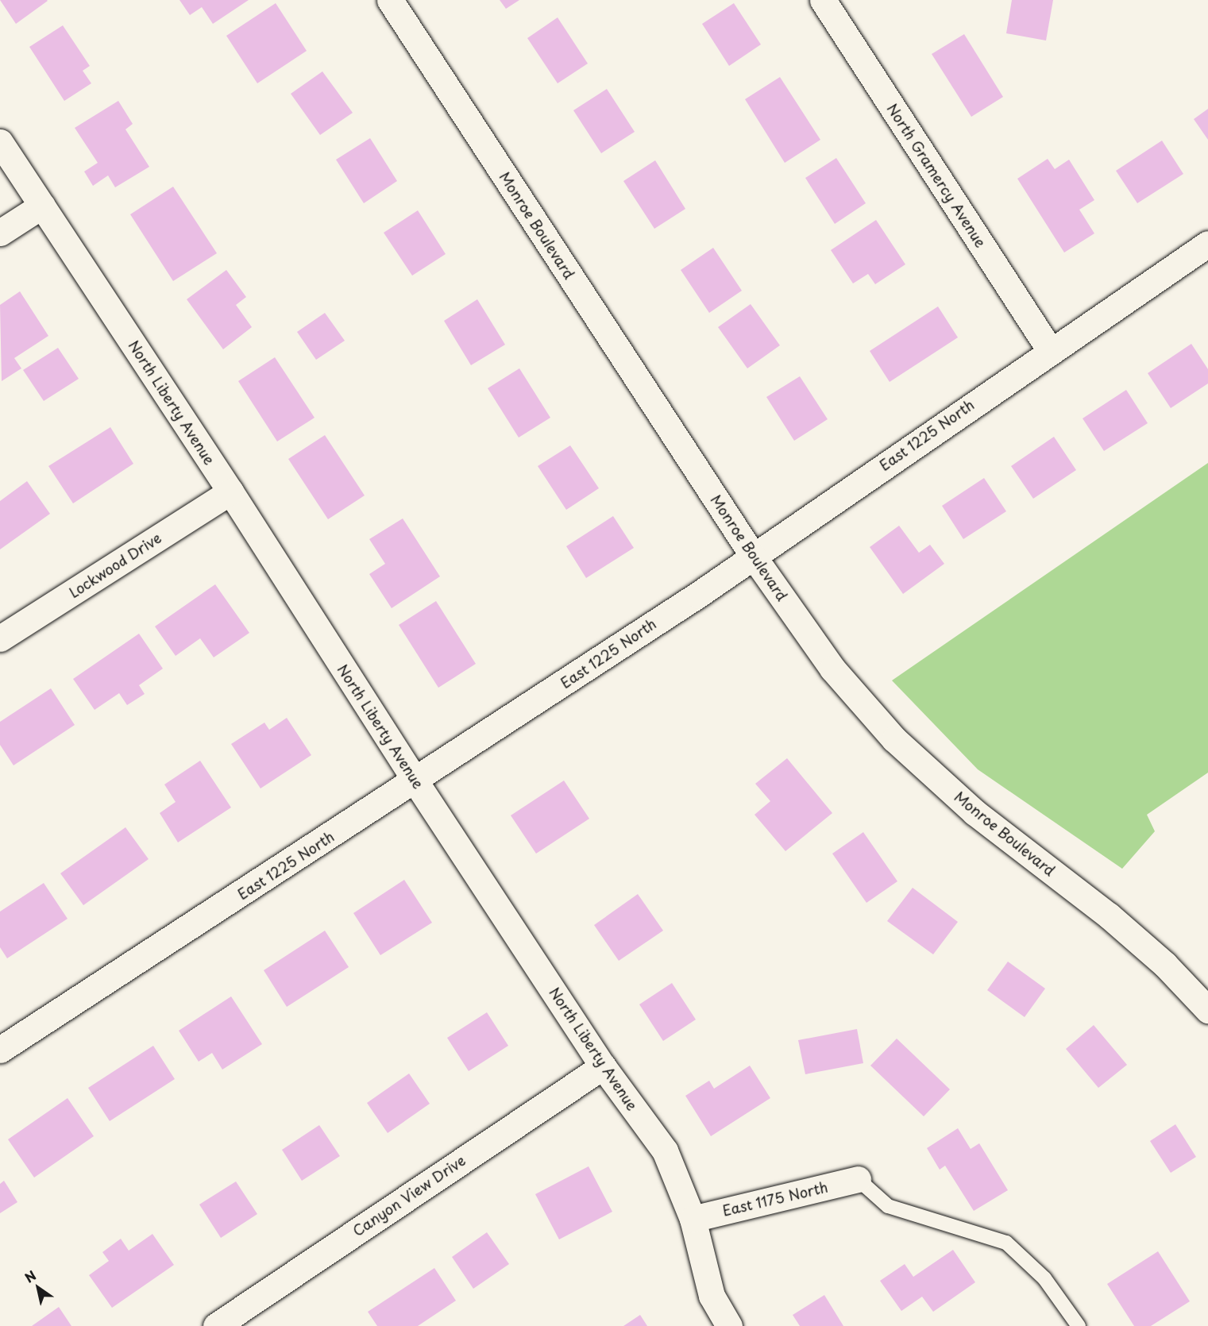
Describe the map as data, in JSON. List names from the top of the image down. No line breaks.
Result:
{"streets":{"street":["North Gramercy Avenue","Monroe Boulevard","North Liberty Avenue","East 1225 North","Lockwood Drive","Canyon View Drive","East 1175 North"]},"crossings":[["North Gramercy Avenue","East 1225 North"],["Monroe Boulevard","East 1225 North"],["North Liberty Avenue","East 1225 North"],["North Liberty Avenue","Lockwood Drive"],["North Liberty Avenue","Canyon View Drive"],["North Liberty Avenue","East 1175 North"]],"north":"top left"}
